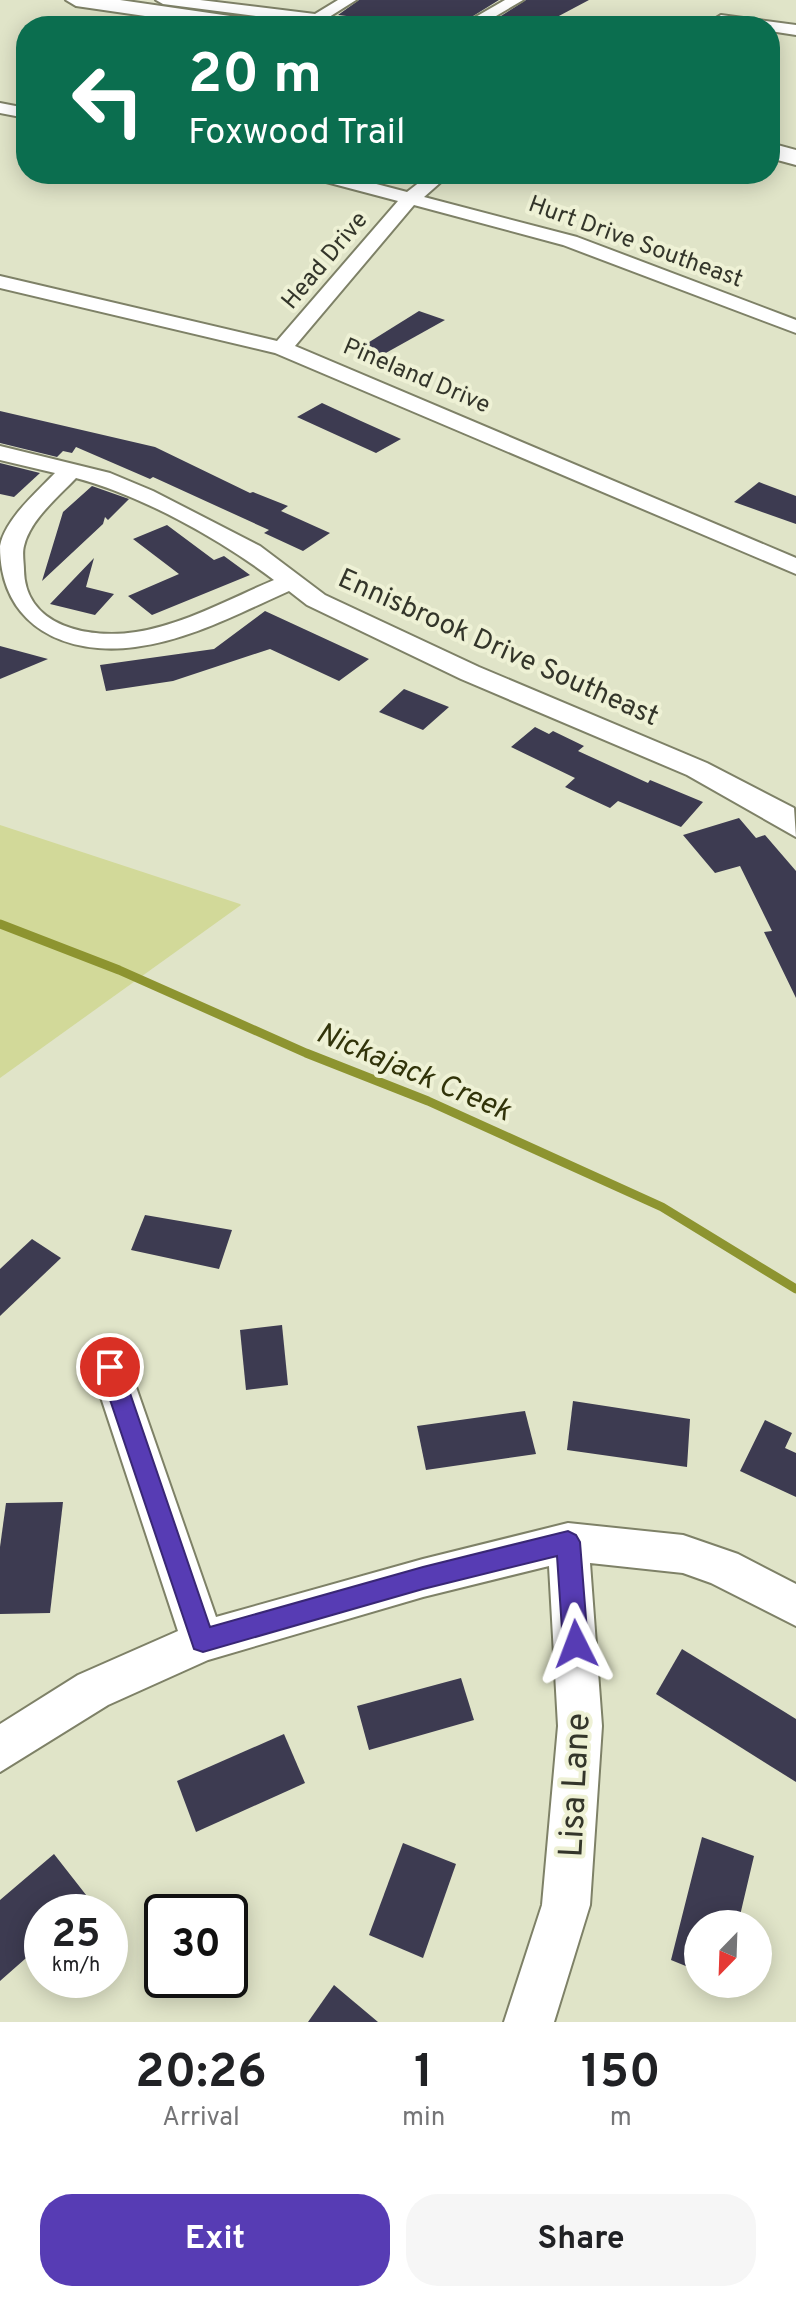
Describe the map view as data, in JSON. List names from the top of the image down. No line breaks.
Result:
{"streets":{"street":["Hurt Drive Southeast","Head Drive","Pineland Drive","Ennisbrook Drive Southeast","Lisa Lane"]},"crossings":[["Hurt Drive Southeast","Head Drive"],["Head Drive","Pineland Drive"]],"water":["Nickajack Creek"],"north":"bottom left","page":{"turn":["20 m","Foxwood Trail"],"speed":"25 km/h","limit":"30","eta":["20:26","Arrival","1","min","150","m"],"buttons":["Exit","Share"]}}
